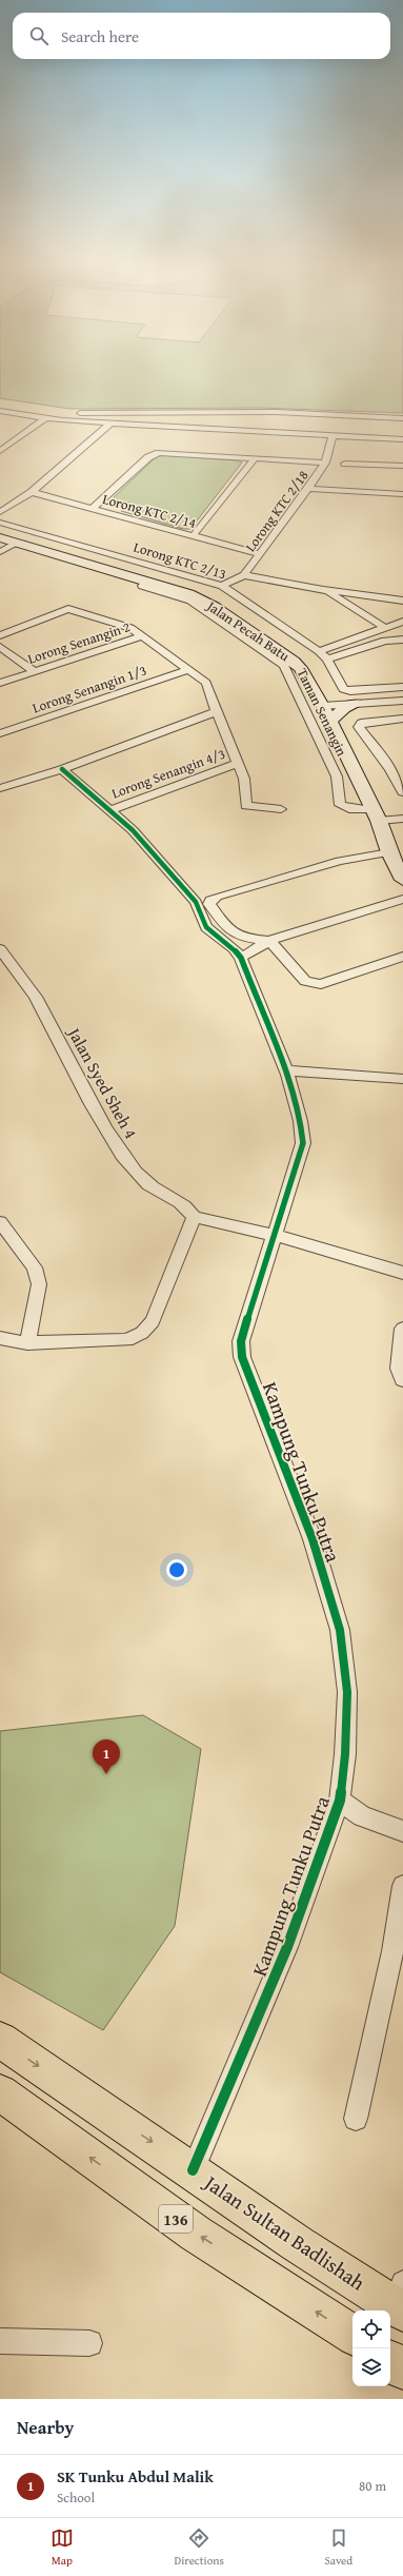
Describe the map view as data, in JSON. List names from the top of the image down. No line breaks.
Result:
{"streets":{"main road":["136","Jalan Sultan Badlishah"],"street":["Lorong KTC 2/14","Lorong KTC 2/18","Lorong KTC 2/13","Jalan Pecah Batu","Lorong Senangin 2","Lorong Senangin 1/3","Taman Senangin","Lorong Senangin 4/3","Jalan Syed Sheh 4","Kampung Tunku Putra"]},"crossings":[["Lorong KTC 2/14","Lorong KTC 2/18"],["Lorong KTC 2/18","Lorong KTC 2/13"],["Jalan Pecah Batu","Taman Senangin"],["Kampung Tunku Putra","Jalan Sultan Badlishah"]],"page":{"search":"Search here","pins":"1","heading":"Nearby","list":[{"mark":"1","name":"SK Tunku Abdul Malik","note":"School","value":"80 m"}],"nav":["Map","Directions","Saved"]}}
